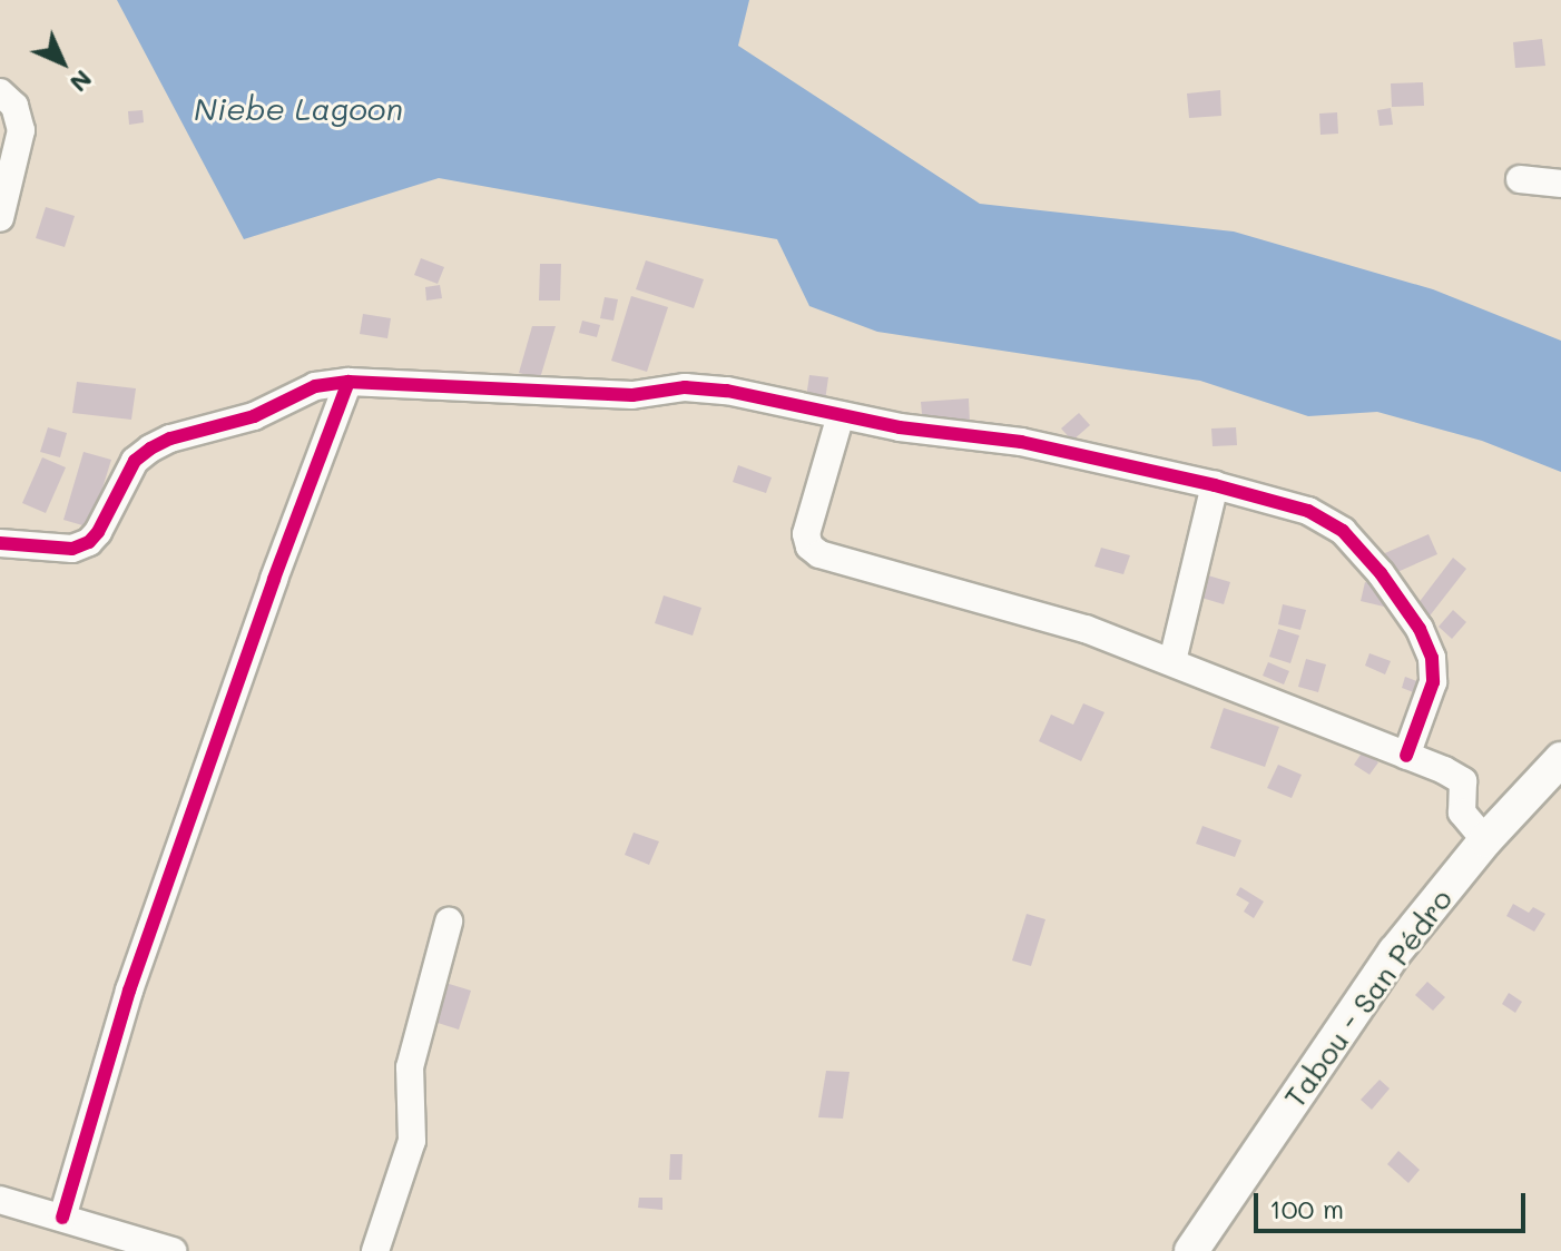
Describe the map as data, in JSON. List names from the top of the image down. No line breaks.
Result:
{"streets":{"main road":["Tabou - San Pédro"]},"water":["Niebe Lagoon"],"scale_bar":"100 m","north":"bottom right"}
